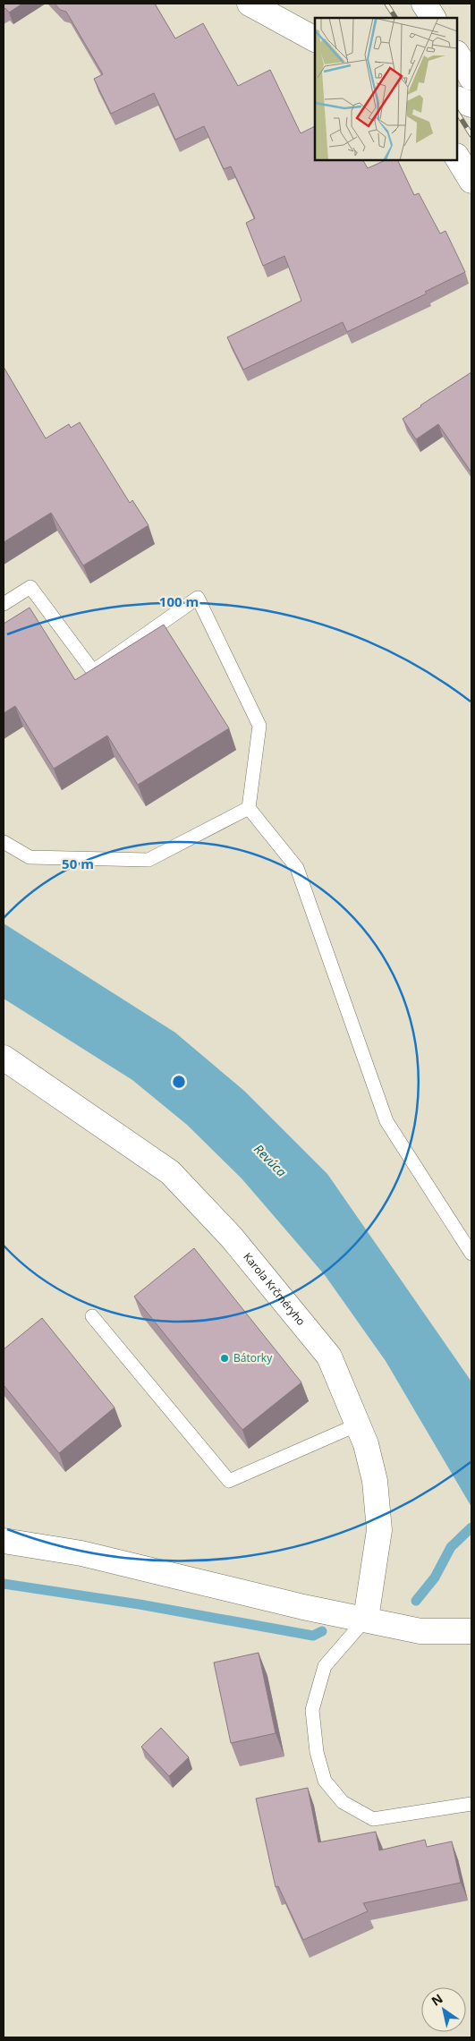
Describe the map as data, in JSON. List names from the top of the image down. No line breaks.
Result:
{"streets":{"street":["Karola Krčméryho"]},"water":["Revúca"],"places":["Bátorky"],"north":"top left","rings":["100 m","50 m"]}
